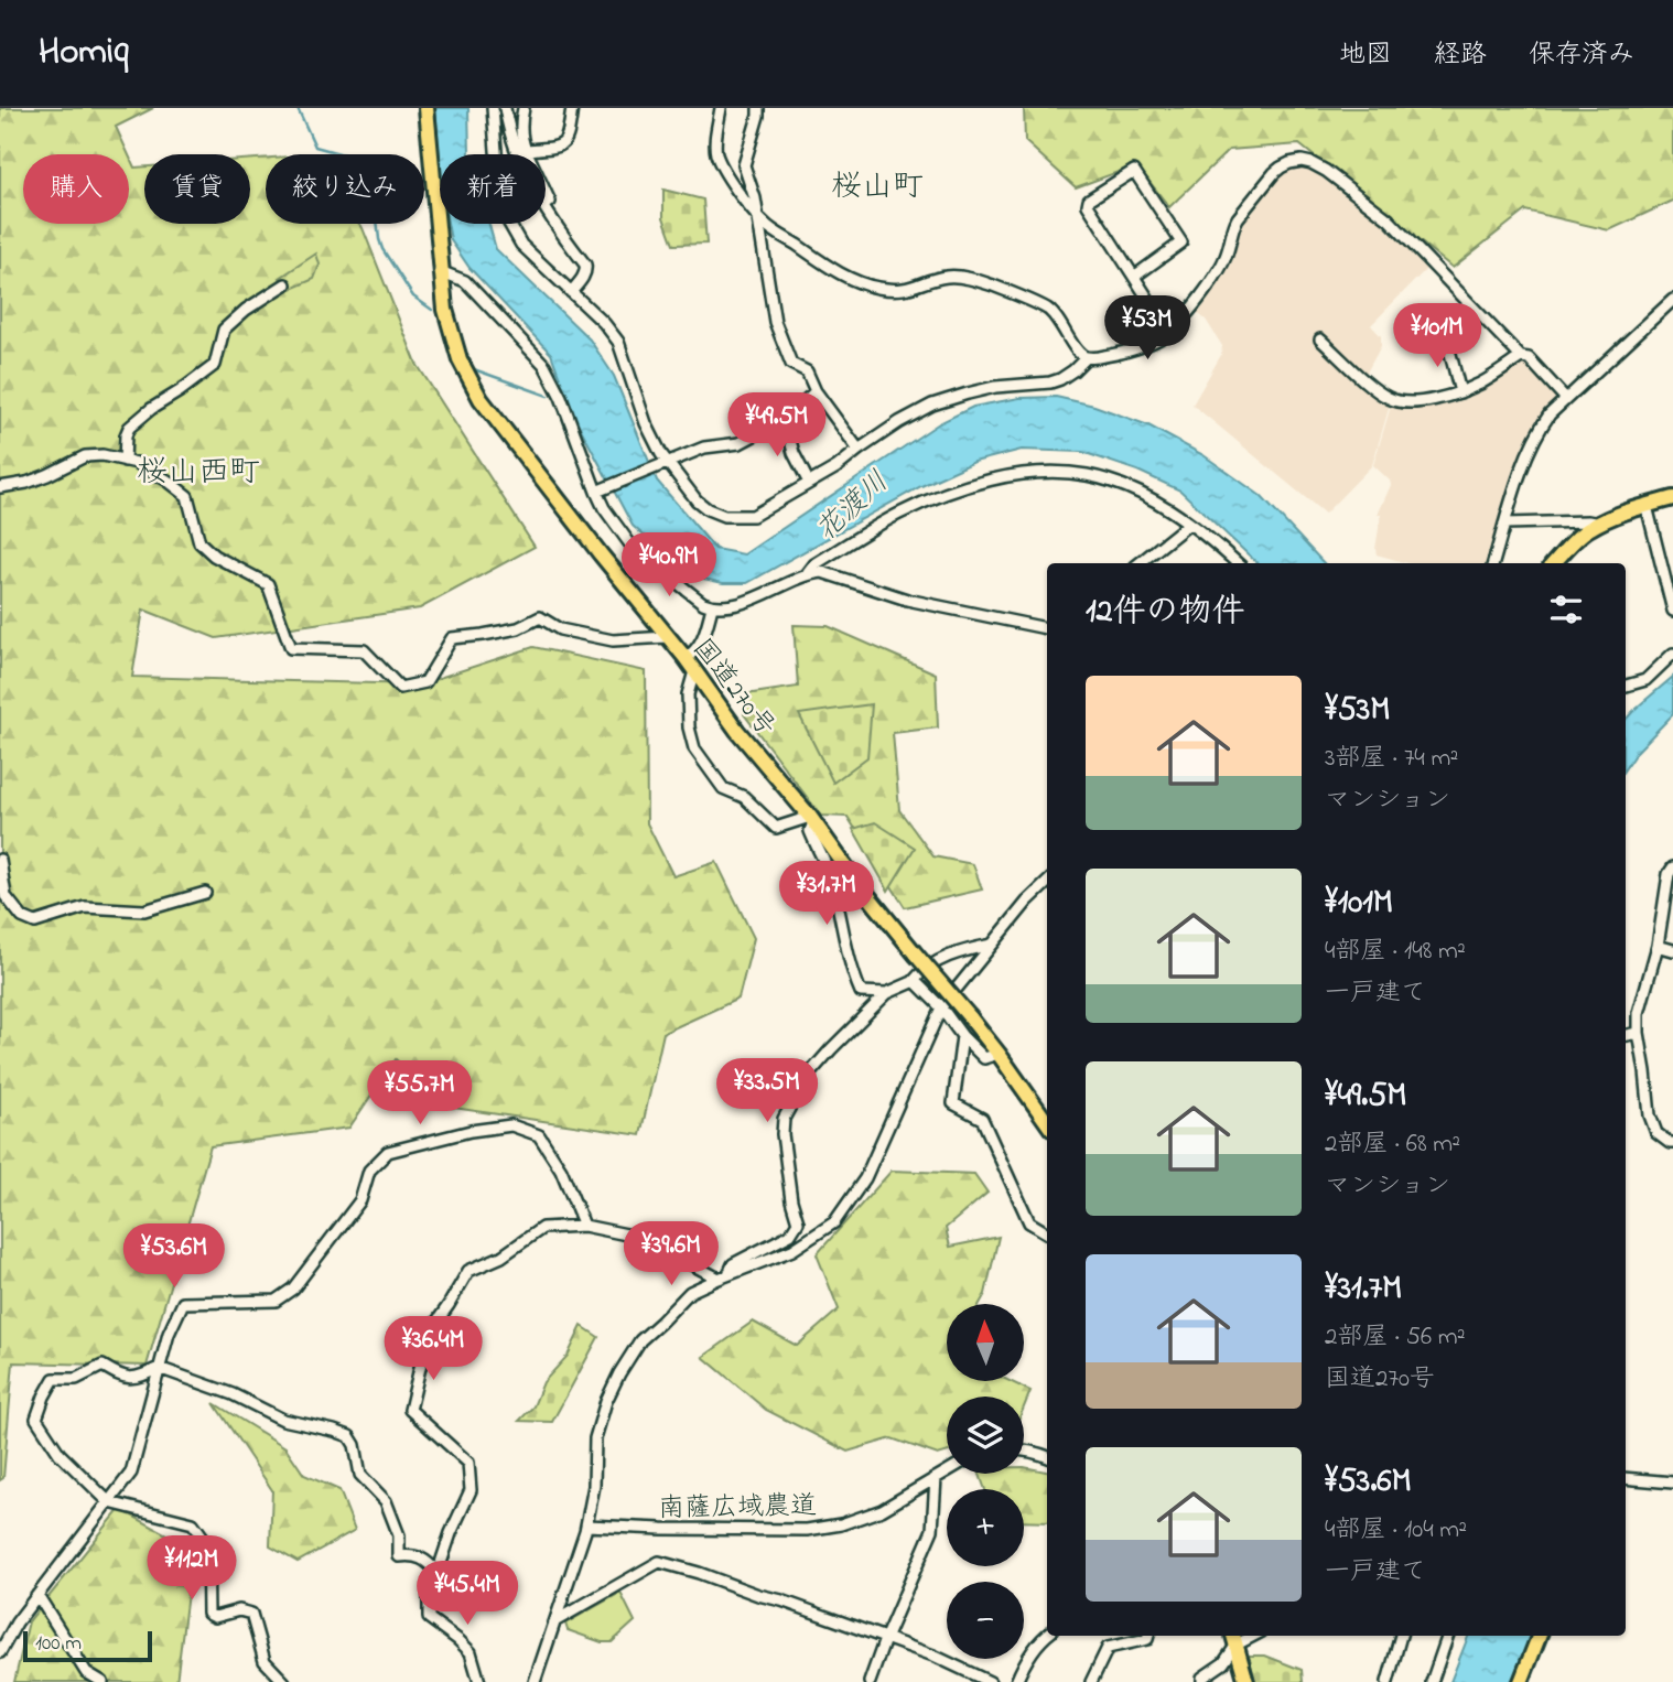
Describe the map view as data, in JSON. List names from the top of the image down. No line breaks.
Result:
{"streets":{"highway":["国道270号"],"street":["南薩広域農道"]},"districts":["桜山町","桜山西町"],"water":["花渡川"],"scale_bar":"100 m","north":"top","page":{"header":"Homiq","nav":["地図","経路","保存済み"],"chip":["購入","賃貸","絞り込み","新着"],"price":["¥53M","¥101M","¥49.5M","¥40.9M","¥31.7M","¥33.5M","¥55.7M","¥39.6M","¥53.6M","¥36.4M","¥112M","¥45.4M"],"heading":"12件の物件","list":[{"name":"¥53M","note":"3部屋 · 74 m² · マンション"},{"name":"¥101M","note":"4部屋 · 148 m² · 一戸建て"},{"name":"¥49.5M","note":"2部屋 · 68 m² · マンション"},{"name":"¥31.7M","note":"2部屋 · 56 m² · 国道270号"},{"name":"¥53.6M","note":"4部屋 · 104 m² · 一戸建て"}],"map_buttons":["+","−"],"scale":"100 m"}}
